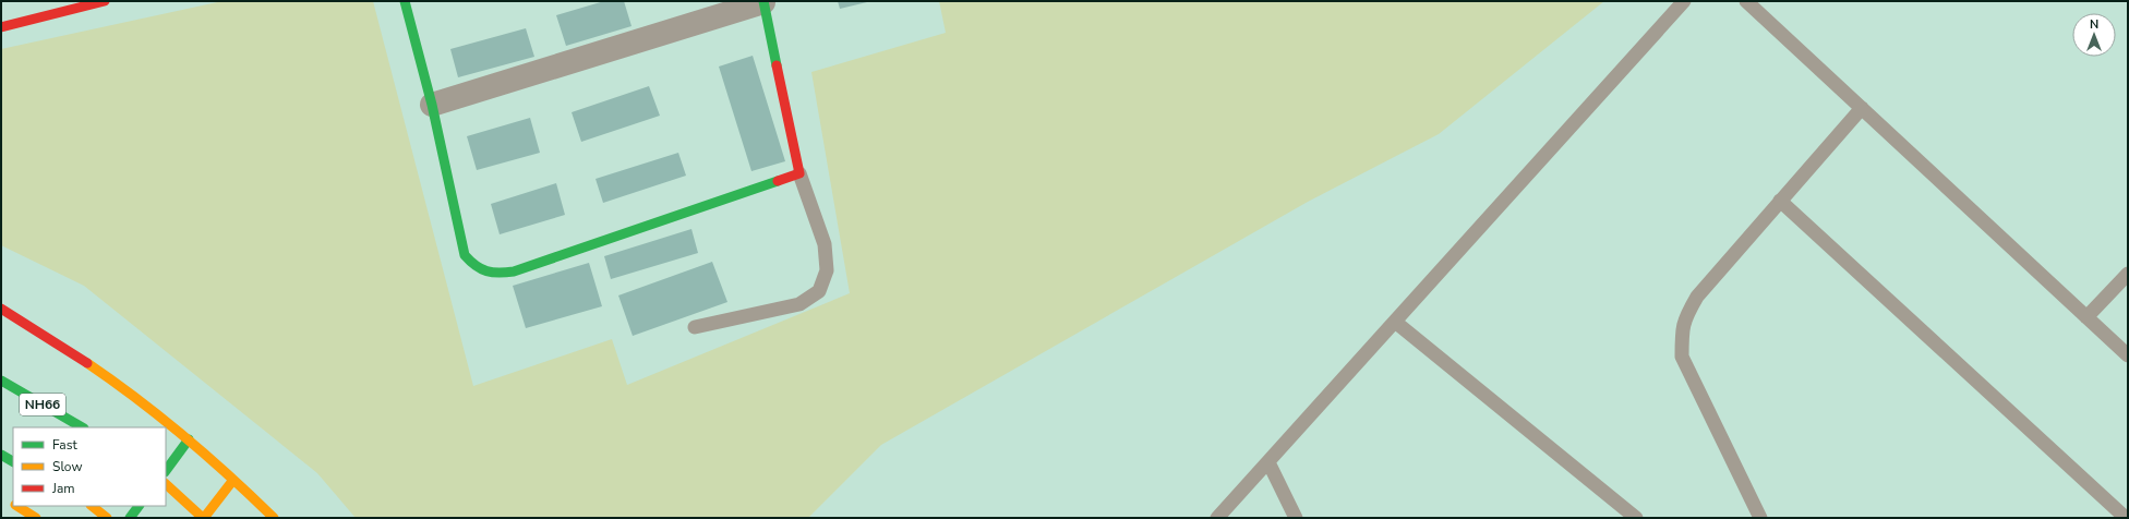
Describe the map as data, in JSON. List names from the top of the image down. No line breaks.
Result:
{"streets":{"main road":["NH66"]},"legend":["Fast","Slow","Jam"],"north":"top"}
